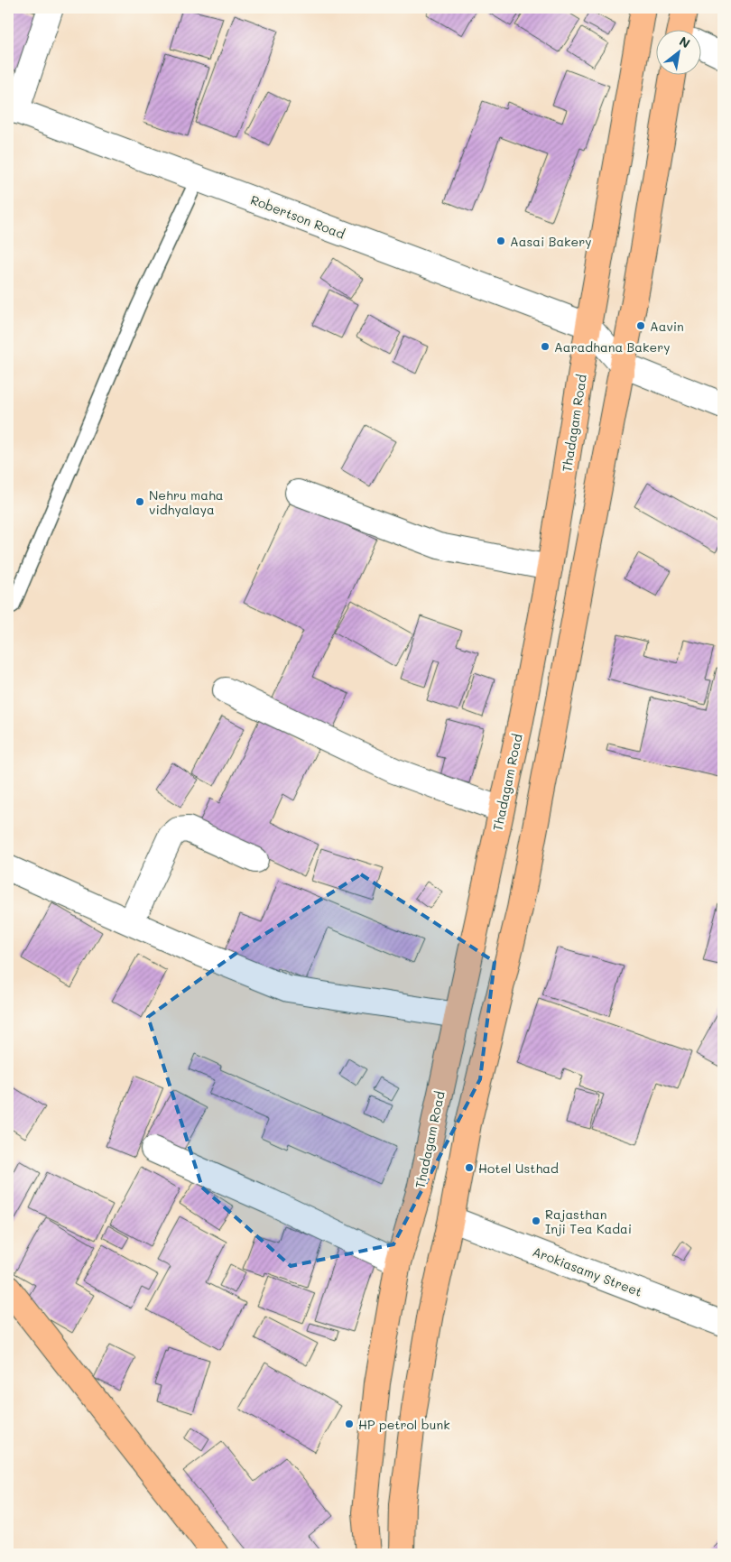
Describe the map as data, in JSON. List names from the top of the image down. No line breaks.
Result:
{"streets":{"main road":["Thadagam Road"],"street":["Robertson Road","Arokiasamy Street"]},"crossings":[["Robertson Road","Thadagam Road"]],"places":["Aasai Bakery","Aavin","Aaradhana Bakery","Nehru maha vidhyalaya","Hotel Usthad","Rajasthan Inji Tea Kadai","HP petrol bunk"],"north":"top right"}
